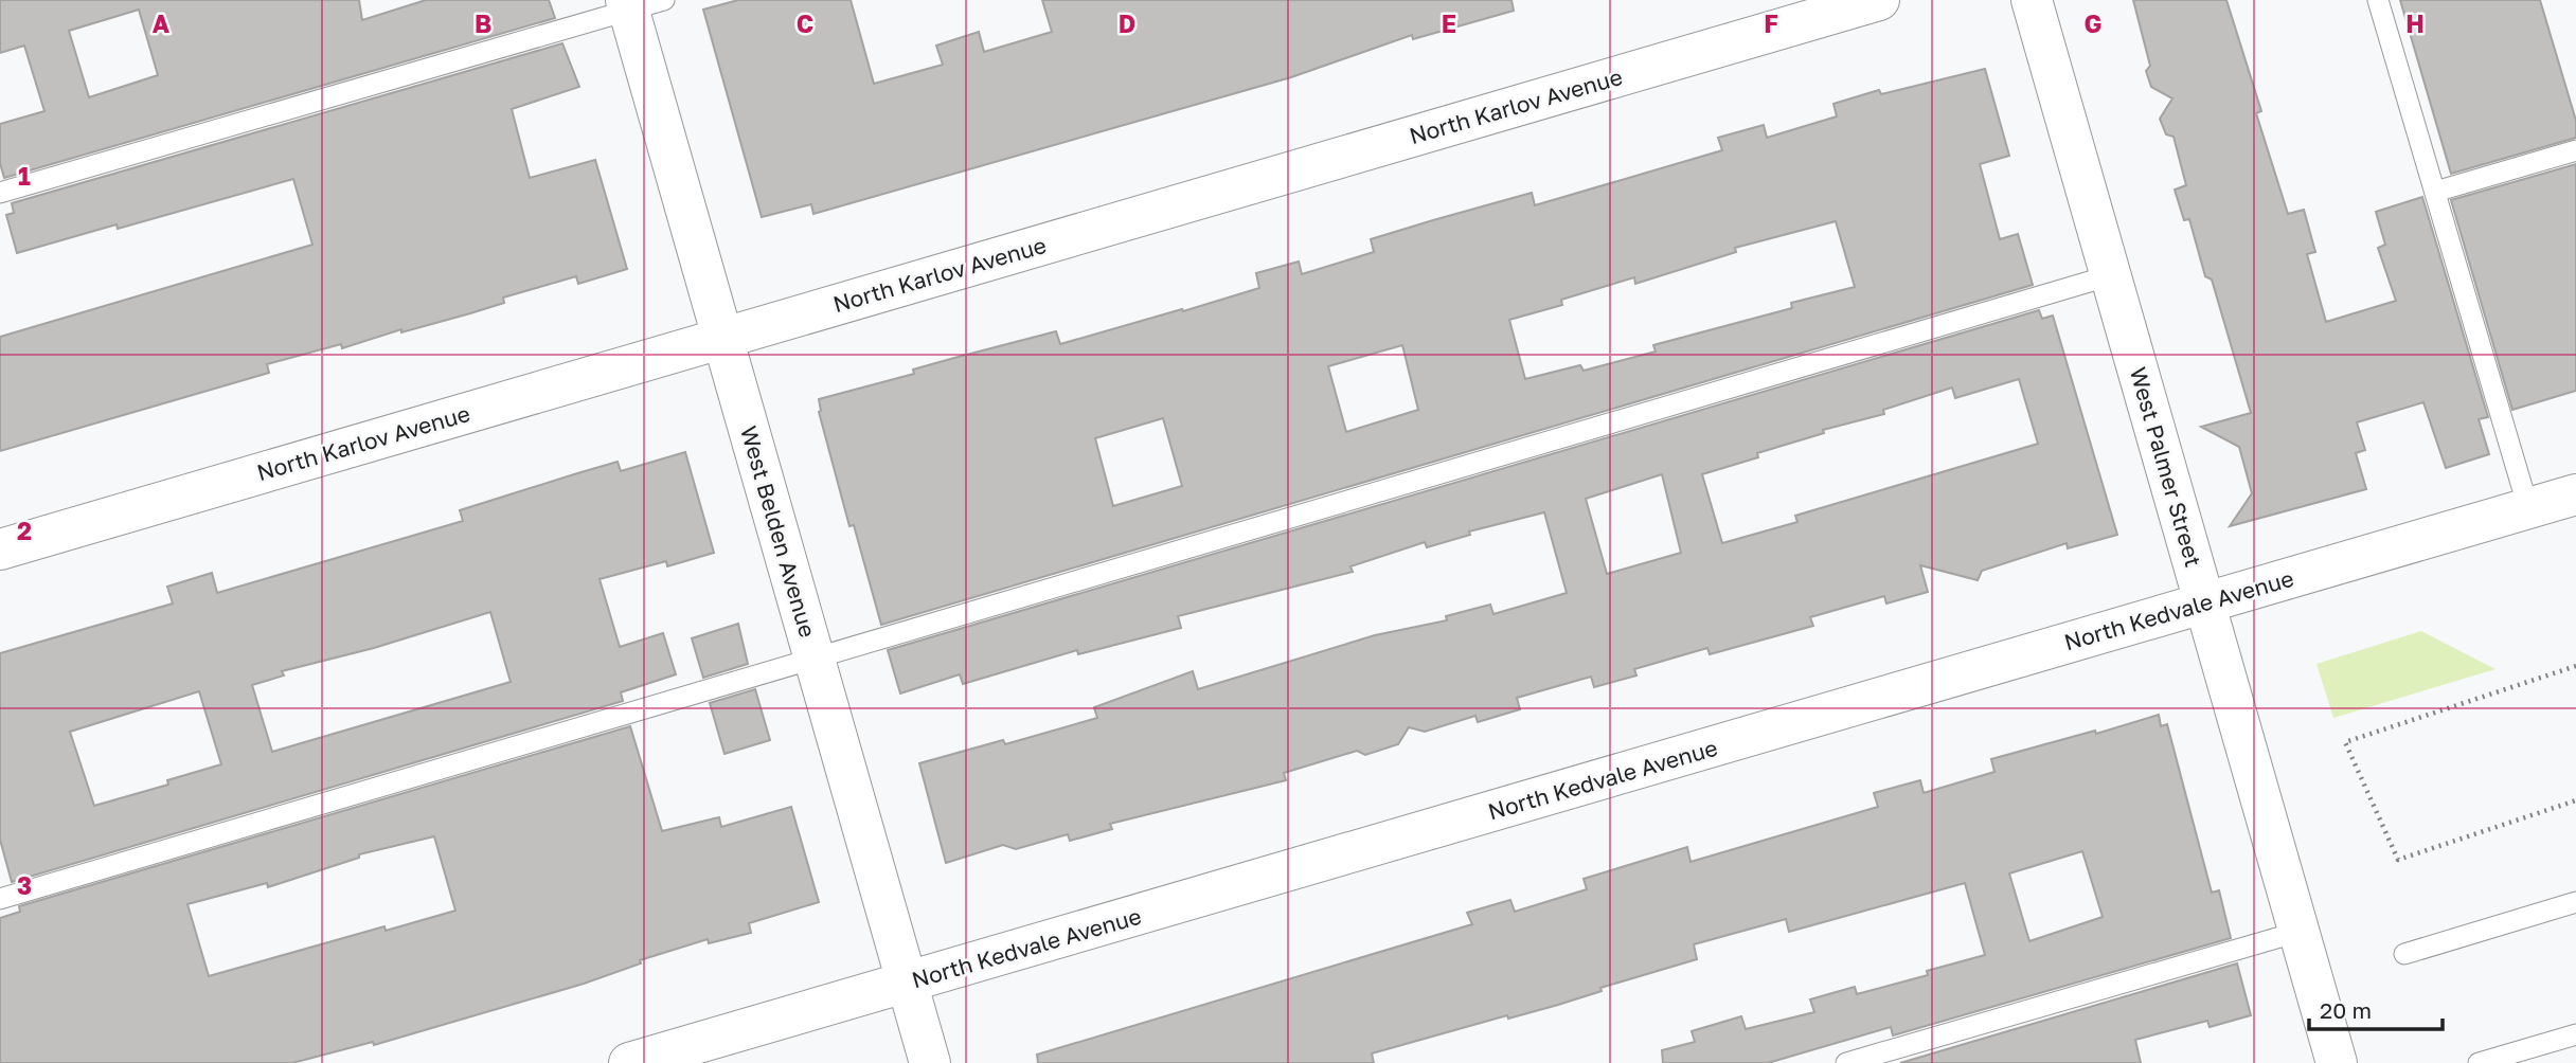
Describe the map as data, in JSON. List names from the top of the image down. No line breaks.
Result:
{"streets":{"street":["North Karlov Avenue","West Palmer Street","West Belden Avenue","North Kedvale Avenue"]},"crossings":[["North Karlov Avenue","West Belden Avenue"],["West Palmer Street","North Kedvale Avenue"],["West Belden Avenue","North Kedvale Avenue"]],"scale_bar":"20 m","grid":{"columns":["A","B","C","D","E","F","G","H"],"rows":["1","2","3"]}}
